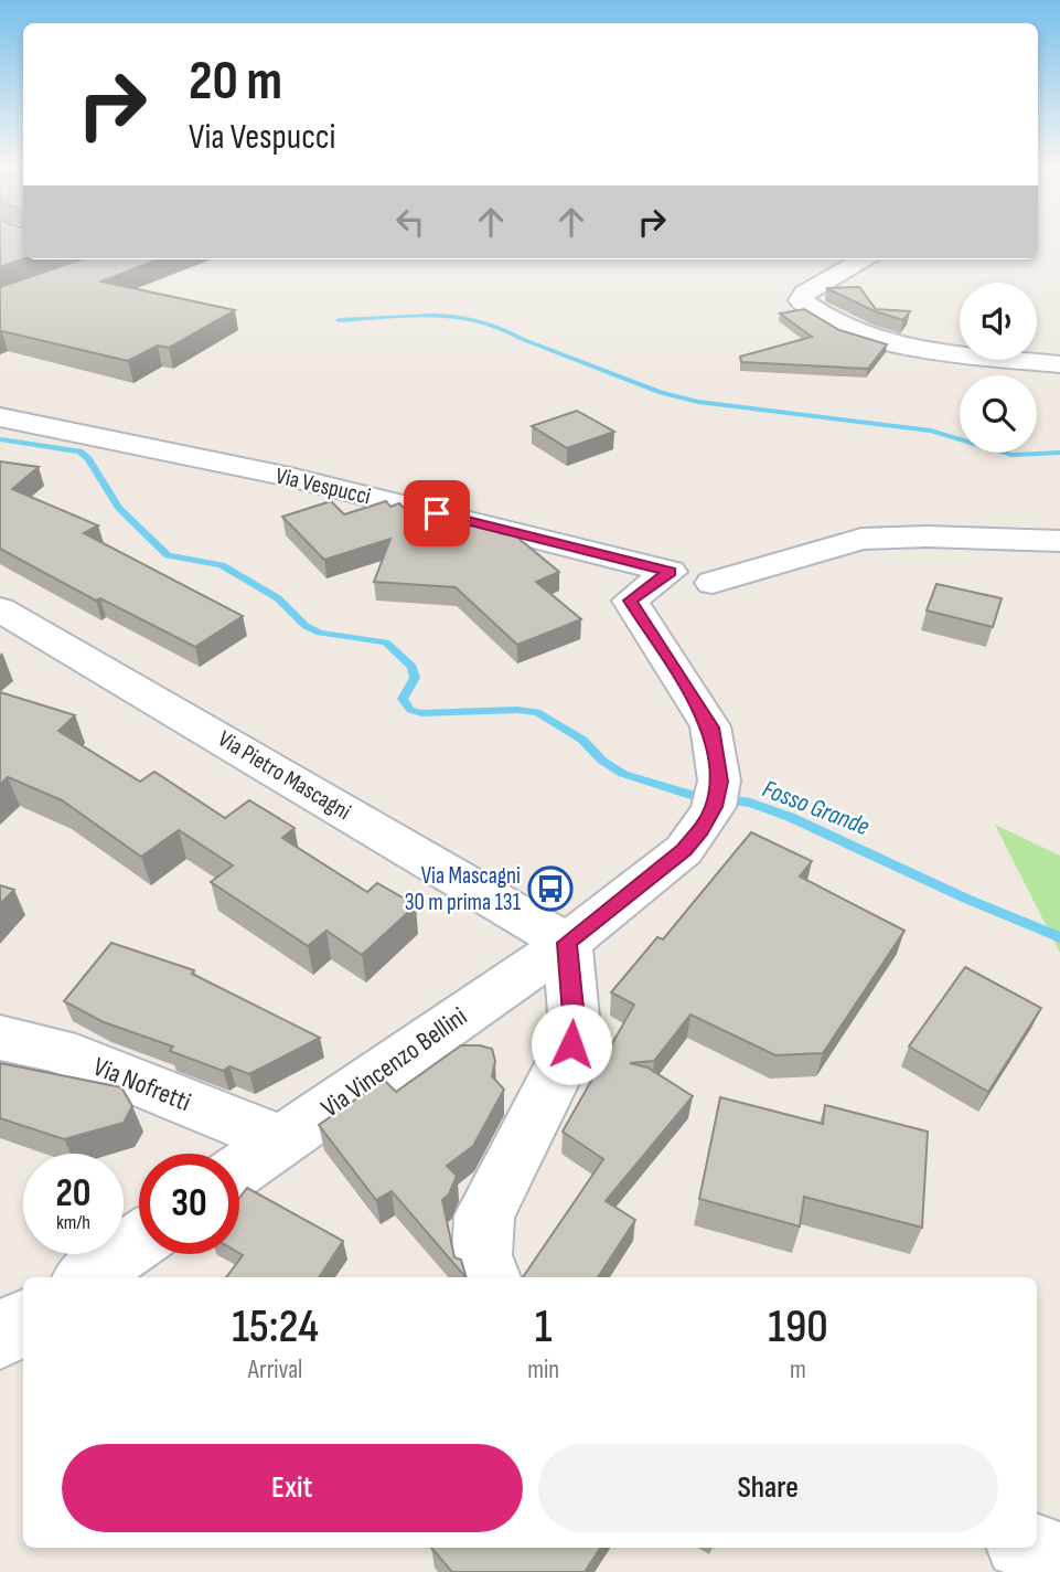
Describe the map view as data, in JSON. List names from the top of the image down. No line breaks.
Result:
{"streets":{"street":["Via Vespucci","Via Pietro Mascagni","Via Vincenzo Bellini","Via Nofretti"]},"crossings":[["Via Vespucci","Via Pietro Mascagni"],["Via Vespucci","Via Vincenzo Bellini"],["Via Pietro Mascagni","Via Vincenzo Bellini"],["Via Vincenzo Bellini","Via Nofretti"]],"water":["Fosso Grande"],"places":{"bus stop":["Via Mascagni 30 m prima 131"]},"page":{"turn":["20 m","Via Vespucci"],"speed":"20 km/h","limit":"30","eta":["15:24","Arrival","1","min","190","m"],"buttons":["Exit","Share"]}}
